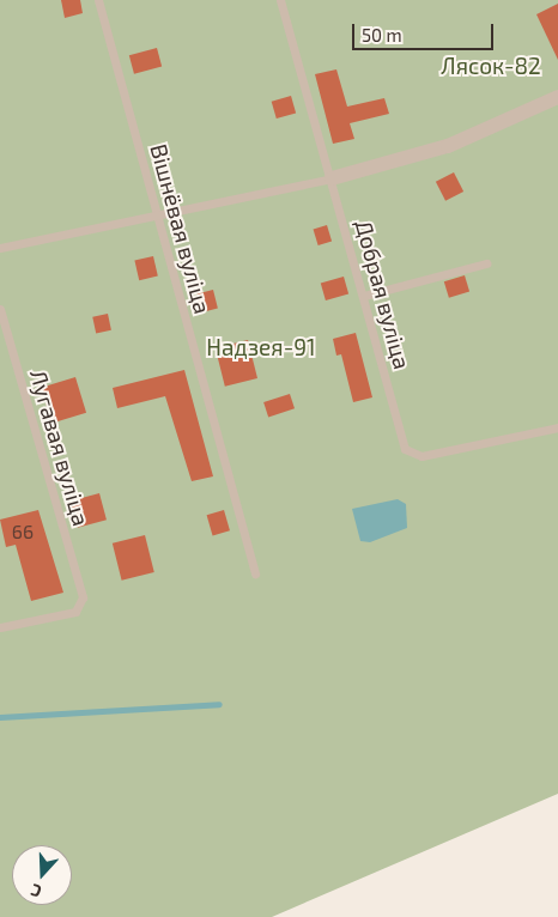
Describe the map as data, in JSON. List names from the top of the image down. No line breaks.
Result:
{"streets":{"lane":["Вішнёвая вуліца","Добрая вуліца","Лугавая вуліца"]},"parks":["Лясок-82","Надзея-91"],"house_numbers":["66"],"scale_bar":"50 m","north":"bottom"}
